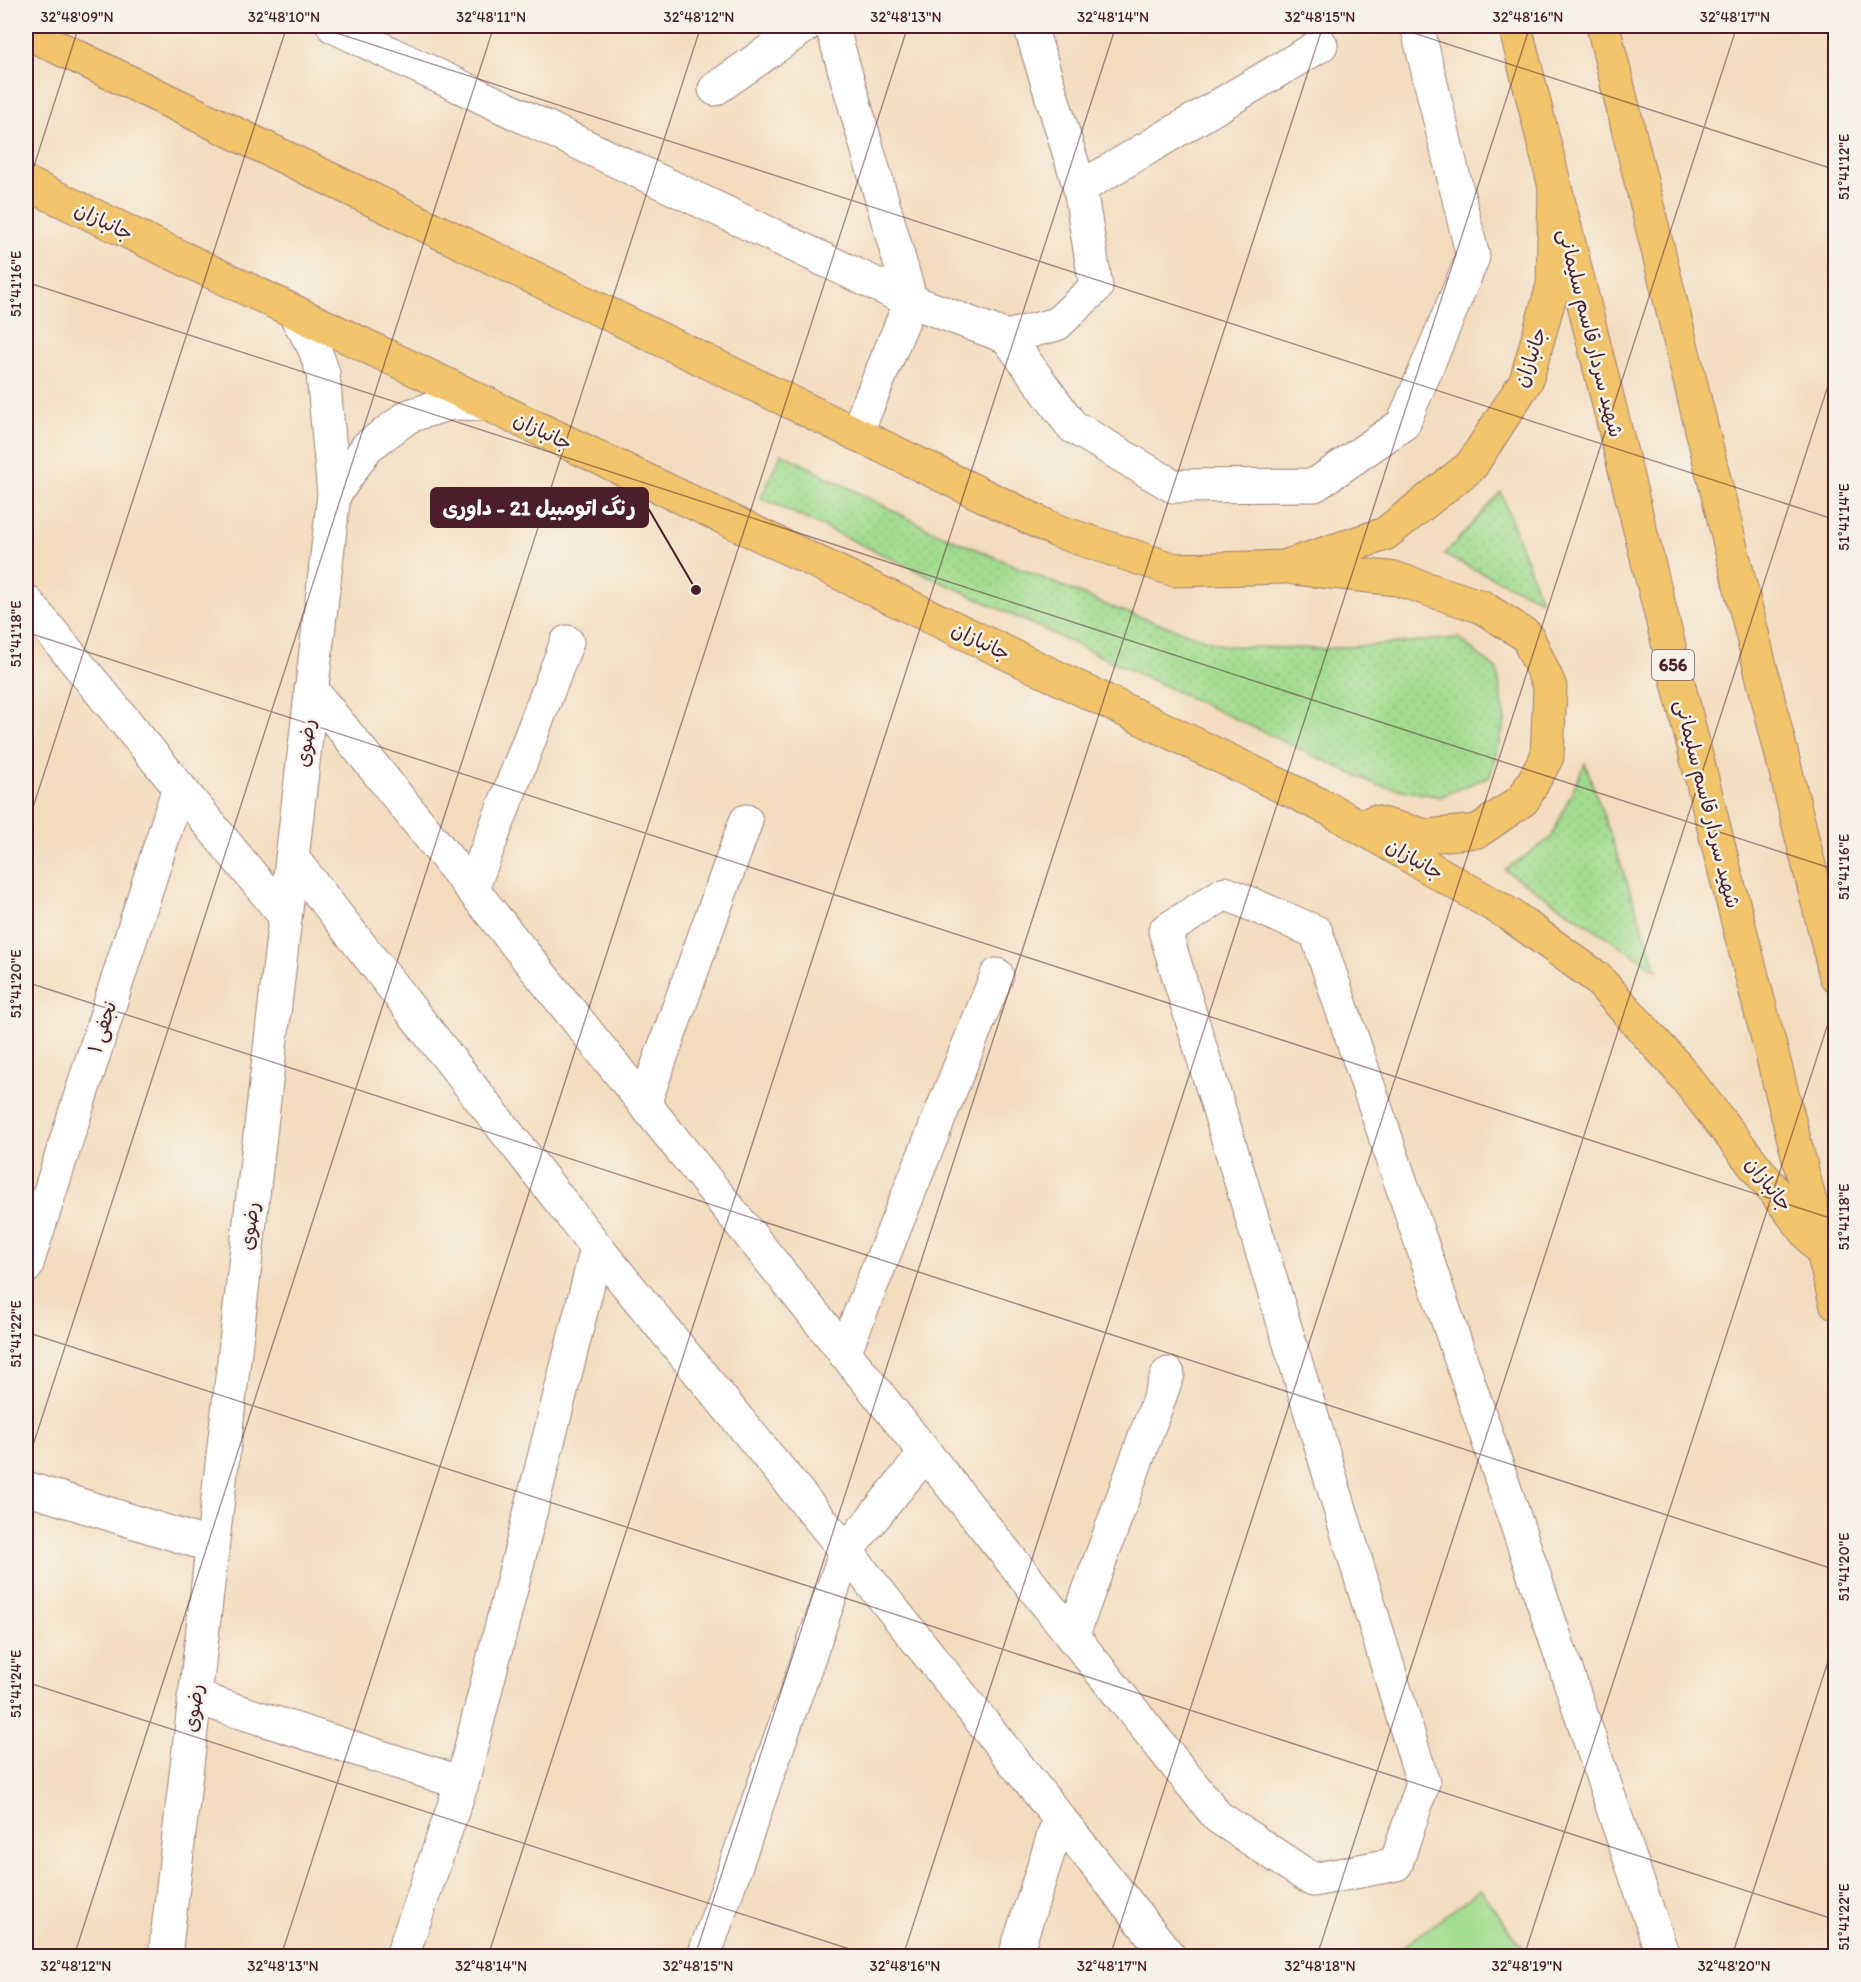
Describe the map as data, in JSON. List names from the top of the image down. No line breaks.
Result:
{"streets":{"main road":["جانبازان","شهید سردار قاسم سلیمانی","656"],"street":["رضوی","نجفی ۱"]},"crossings":[["جانبازان","شهید سردار قاسم سلیمانی"],["جانبازان","رضوی"]],"places":["رنگ اتومبیل 21 - داوری"],"coordinates":["32°48'09\"N","32°48'10\"N","32°48'11\"N","32°48'12\"N","32°48'13\"N","32°48'14\"N","32°48'15\"N","32°48'16\"N","32°48'17\"N","51°41'12\"E","51°41'16\"E","51°41'14\"E","51°41'18\"E","51°41'20\"E","51°41'22\"E","51°41'24\"E","32°48'18\"N","32°48'19\"N","32°48'20\"N"]}
